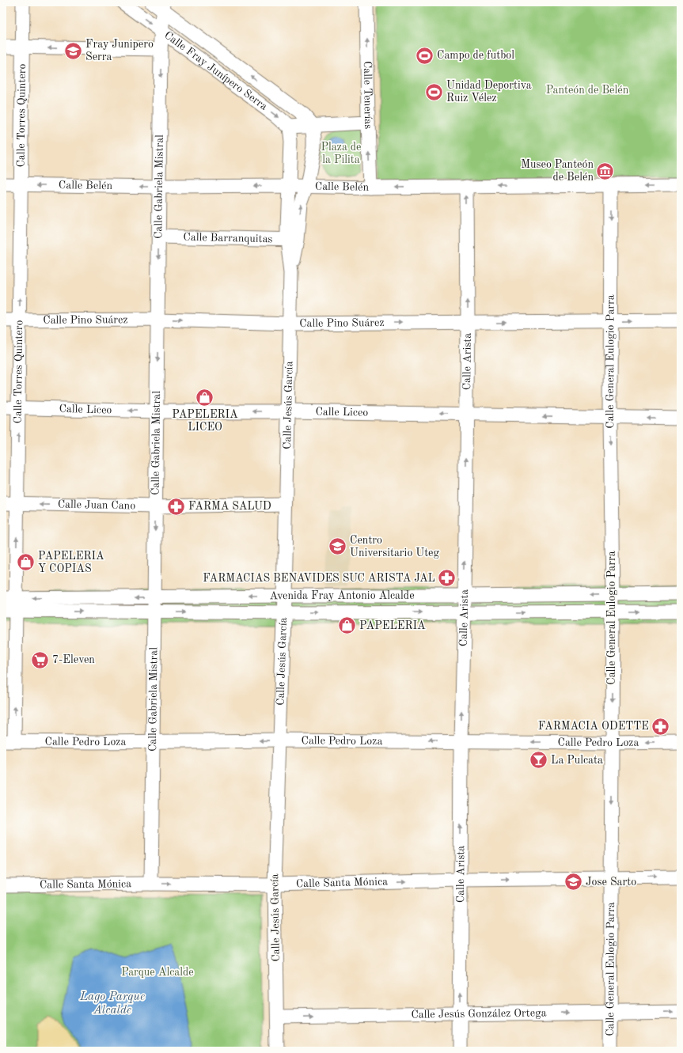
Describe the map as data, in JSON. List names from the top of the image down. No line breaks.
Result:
{"streets":{"street":["Calle Fray Junípero Serra","Calle Tenerías","Calle Torres Quintero","Calle Belén","Calle Gabriela Mistral","Calle Barranquitas","Calle Pino Suárez","Calle Arista","Calle General Eulogio Parra","Calle Jesús García","Calle Liceo","Calle Juan Cano","Avenida Fray Antonio Alcalde","Calle Pedro Loza","Calle Santa Mónica","Calle Jesús González Ortega"]},"crossings":[["Calle Fray Junípero Serra","Calle Gabriela Mistral"],["Calle Fray Junípero Serra","Calle Jesús García"],["Calle Tenerías","Calle Belén"],["Calle Torres Quintero","Calle Belén"],["Calle Torres Quintero","Calle Pino Suárez"],["Calle Torres Quintero","Calle Liceo"],["Calle Torres Quintero","Calle Juan Cano"],["Calle Torres Quintero","Avenida Fray Antonio Alcalde"],["Calle Torres Quintero","Calle Pedro Loza"],["Calle Belén","Calle Gabriela Mistral"],["Calle Belén","Calle Arista"],["Calle Belén","Calle General Eulogio Parra"],["Calle Belén","Calle Jesús García"],["Calle Gabriela Mistral","Calle Barranquitas"],["Calle Gabriela Mistral","Calle Pino Suárez"],["Calle Gabriela Mistral","Calle Liceo"],["Calle Gabriela Mistral","Calle Juan Cano"],["Calle Gabriela Mistral","Avenida Fray Antonio Alcalde"],["Calle Gabriela Mistral","Calle Pedro Loza"],["Calle Gabriela Mistral","Calle Santa Mónica"],["Calle Barranquitas","Calle Jesús García"],["Calle Pino Suárez","Calle Arista"],["Calle Pino Suárez","Calle General Eulogio Parra"],["Calle Pino Suárez","Calle Jesús García"],["Calle Arista","Calle Liceo"],["Calle Arista","Avenida Fray Antonio Alcalde"],["Calle Arista","Calle Pedro Loza"],["Calle Arista","Calle Santa Mónica"],["Calle Arista","Calle Jesús González Ortega"],["Calle General Eulogio Parra","Calle Liceo"],["Calle General Eulogio Parra","Avenida Fray Antonio Alcalde"],["Calle General Eulogio Parra","Calle Pedro Loza"],["Calle General Eulogio Parra","Calle Santa Mónica"],["Calle General Eulogio Parra","Calle Jesús González Ortega"],["Calle Jesús García","Calle Liceo"],["Calle Jesús García","Calle Juan Cano"],["Calle Jesús García","Avenida Fray Antonio Alcalde"],["Calle Jesús García","Calle Pedro Loza"],["Calle Jesús García","Calle Santa Mónica"],["Calle Jesús García","Calle Jesús González Ortega"]],"one_way":["Calle Tenerías","Calle Torres Quintero","Calle Belén","Calle Gabriela Mistral","Calle Pino Suárez","Calle Arista","Calle General Eulogio Parra","Calle Liceo","Calle Juan Cano","Calle Pedro Loza","Calle Santa Mónica","Calle Jesús González Ortega"],"water":["Lago Parque Alcalde"],"parks":["Panteón de Belén","Plaza de la Pilita","Parque Alcalde"],"places":{"school or university":["Fray Junipero Serra","Centro Universitario Uteg","Jose Sarto"],"sports":["Campo de futbol","Unidad Deportiva Ruiz Vélez"],"museum":["Museo Panteón de Belén"],"shop":["PAPELERIA LICEO","PAPELERIA Y COPIAS","PAPELERIA"],"pharmacy":["FARMA SALUD","FARMACIAS BENAVIDES SUC ARISTA JAL","FARMACIA ODETTE"],"supermarket":["7-Eleven"],"bar":["La Pulcata"]}}
